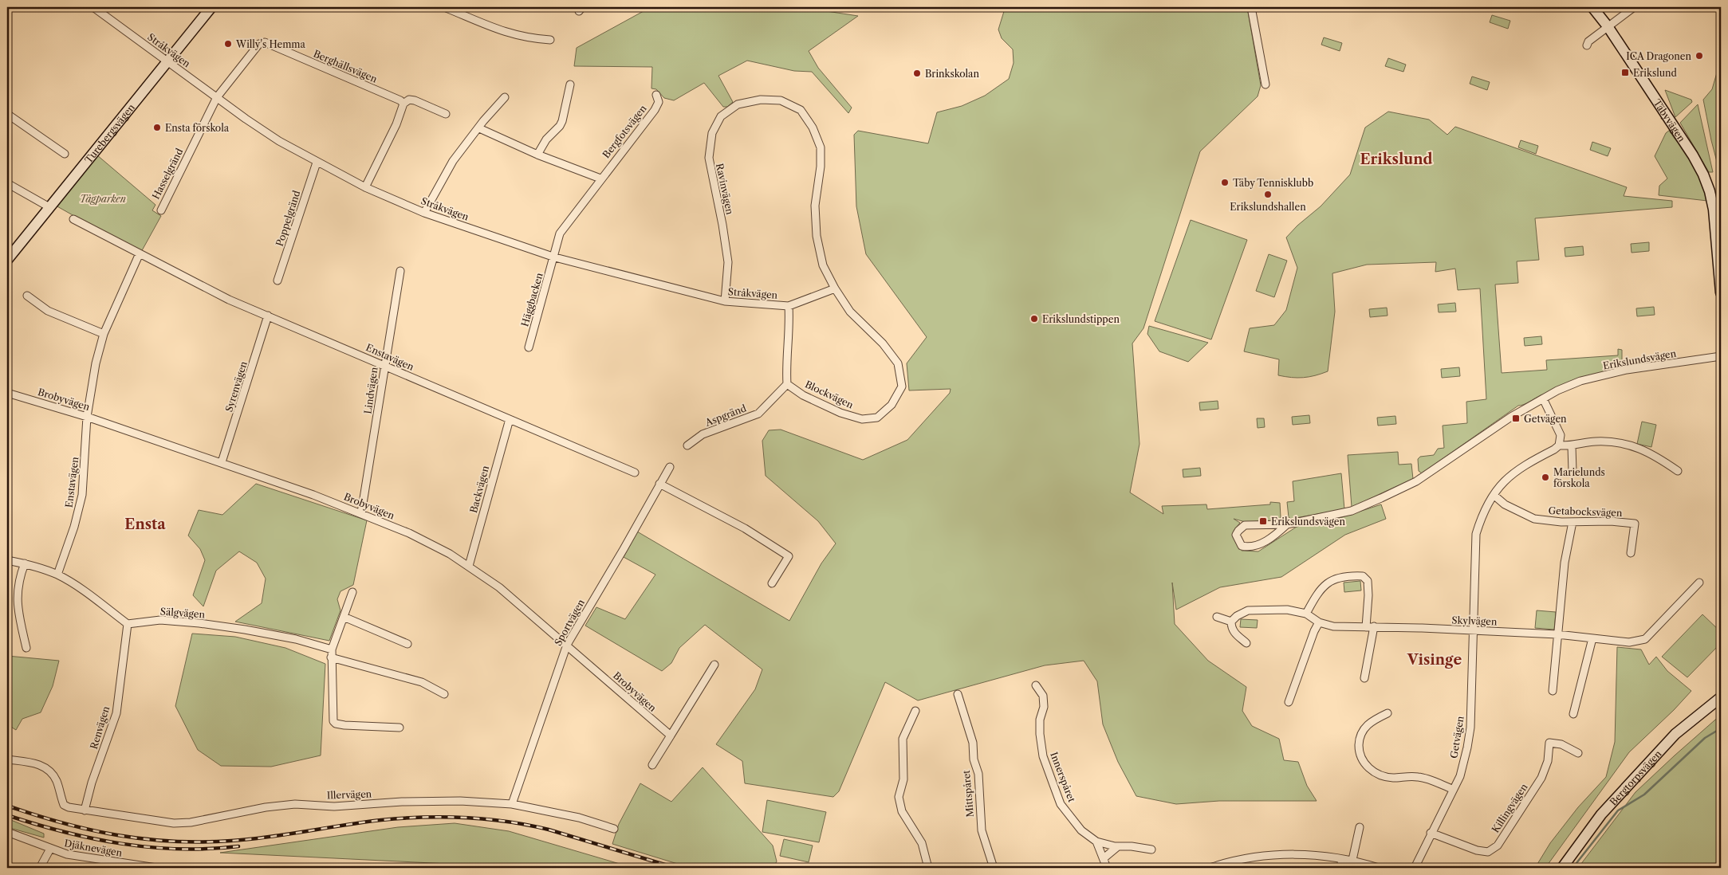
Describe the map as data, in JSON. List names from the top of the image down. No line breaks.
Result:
{"streets":{"main road":["Täbyvägen","Turebergsvägen","Bergtorpsvägen"],"street":["Stråkvägen","Berghällsvägen","Bergfotsvägen","Hasselgränd","Ravinvägen","Poppelgränd","Häggbacken","Enstavägen","Erikslundsvägen","Syrenvägen","Lindvägen","Blockvägen","Brobyvägen","Aspgränd","Backvägen","Getabocksvägen","Sälgvägen","Skylvägen","Sportvägen","Renvägen","Getvägen","Innerspåret","Mittspåret","Illervägen","Killingvägen","Djäknevägen"]},"crossings":[["Stråkvägen","Bergfotsvägen"],["Stråkvägen","Turebergsvägen"],["Stråkvägen","Hasselgränd"],["Stråkvägen","Ravinvägen"],["Stråkvägen","Poppelgränd"],["Stråkvägen","Häggbacken"],["Stråkvägen","Blockvägen"],["Berghällsvägen","Hasselgränd"],["Bergfotsvägen","Häggbacken"],["Ravinvägen","Blockvägen"],["Enstavägen","Syrenvägen"],["Enstavägen","Lindvägen"],["Enstavägen","Brobyvägen"],["Enstavägen","Backvägen"],["Syrenvägen","Brobyvägen"],["Lindvägen","Brobyvägen"],["Blockvägen","Aspgränd"],["Brobyvägen","Backvägen"],["Brobyvägen","Sportvägen"],["Getabocksvägen","Getvägen"],["Sälgvägen","Renvägen"],["Skylvägen","Getvägen"],["Sportvägen","Illervägen"],["Renvägen","Illervägen"],["Getvägen","Killingvägen"]],"districts":["Erikslund","Ensta","Visinge"],"parks":["Tågparken"],"places":{"other":["Willy's Hemma","ICA Dragonen","Brinkskolan","Ensta förskola","Täby Tennisklubb","Erikslundshallen","Erikslundstippen","Marielunds förskola"],"transit":["Erikslund","Getvägen","Erikslundsvägen"]}}
